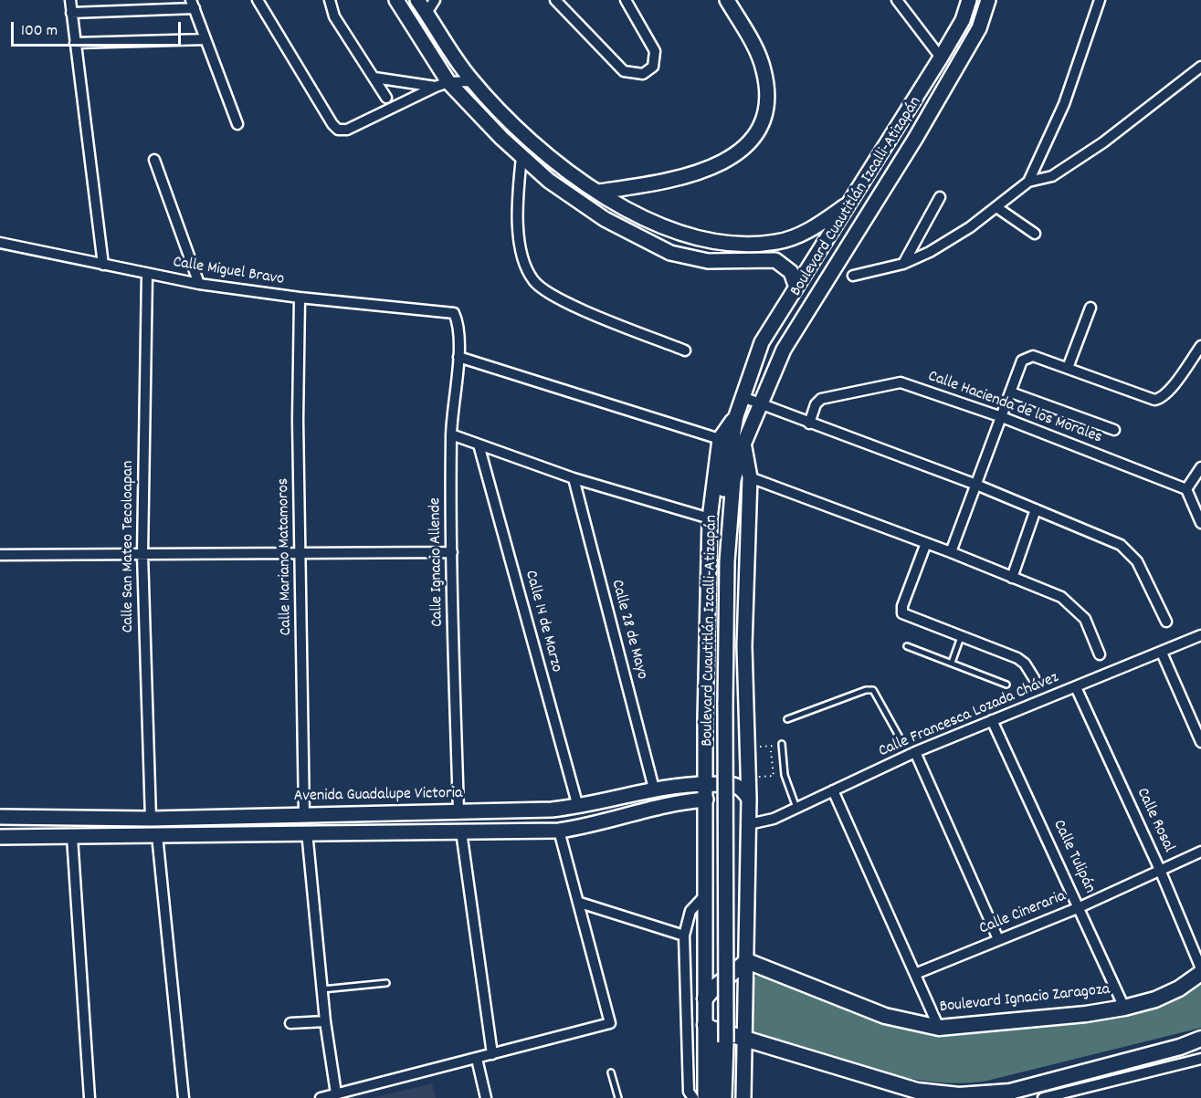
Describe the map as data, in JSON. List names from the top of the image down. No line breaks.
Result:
{"streets":{"main road":["Boulevard Cuautitlán Izcalli-Atizapán","Avenida Guadalupe Victoria","Boulevard Ignacio Zaragoza"],"street":["Calle Miguel Bravo","Calle Hacienda de los Morales","Calle San Mateo Tecoloapan","Calle Mariano Matamoros","Calle Ignacio Allende","Calle 14 de Marzo","Calle 28 de Mayo","Calle Francesca Lozada Chávez","Calle Rosal","Calle Tulipán","Calle Cineraria"]},"crossings":[["Calle Miguel Bravo","Calle San Mateo Tecoloapan"],["Calle Miguel Bravo","Calle Mariano Matamoros"],["Calle Miguel Bravo","Calle Ignacio Allende"],["Calle San Mateo Tecoloapan","Avenida Guadalupe Victoria"],["Calle Mariano Matamoros","Avenida Guadalupe Victoria"],["Calle Ignacio Allende","Avenida Guadalupe Victoria"],["Calle 14 de Marzo","Avenida Guadalupe Victoria"],["Calle 28 de Mayo","Avenida Guadalupe Victoria"],["Calle Francesca Lozada Chávez","Calle Rosal"],["Calle Francesca Lozada Chávez","Calle Tulipán"],["Calle Rosal","Calle Cineraria"],["Calle Tulipán","Calle Cineraria"],["Calle Tulipán","Boulevard Ignacio Zaragoza"]],"scale_bar":"100 m"}
